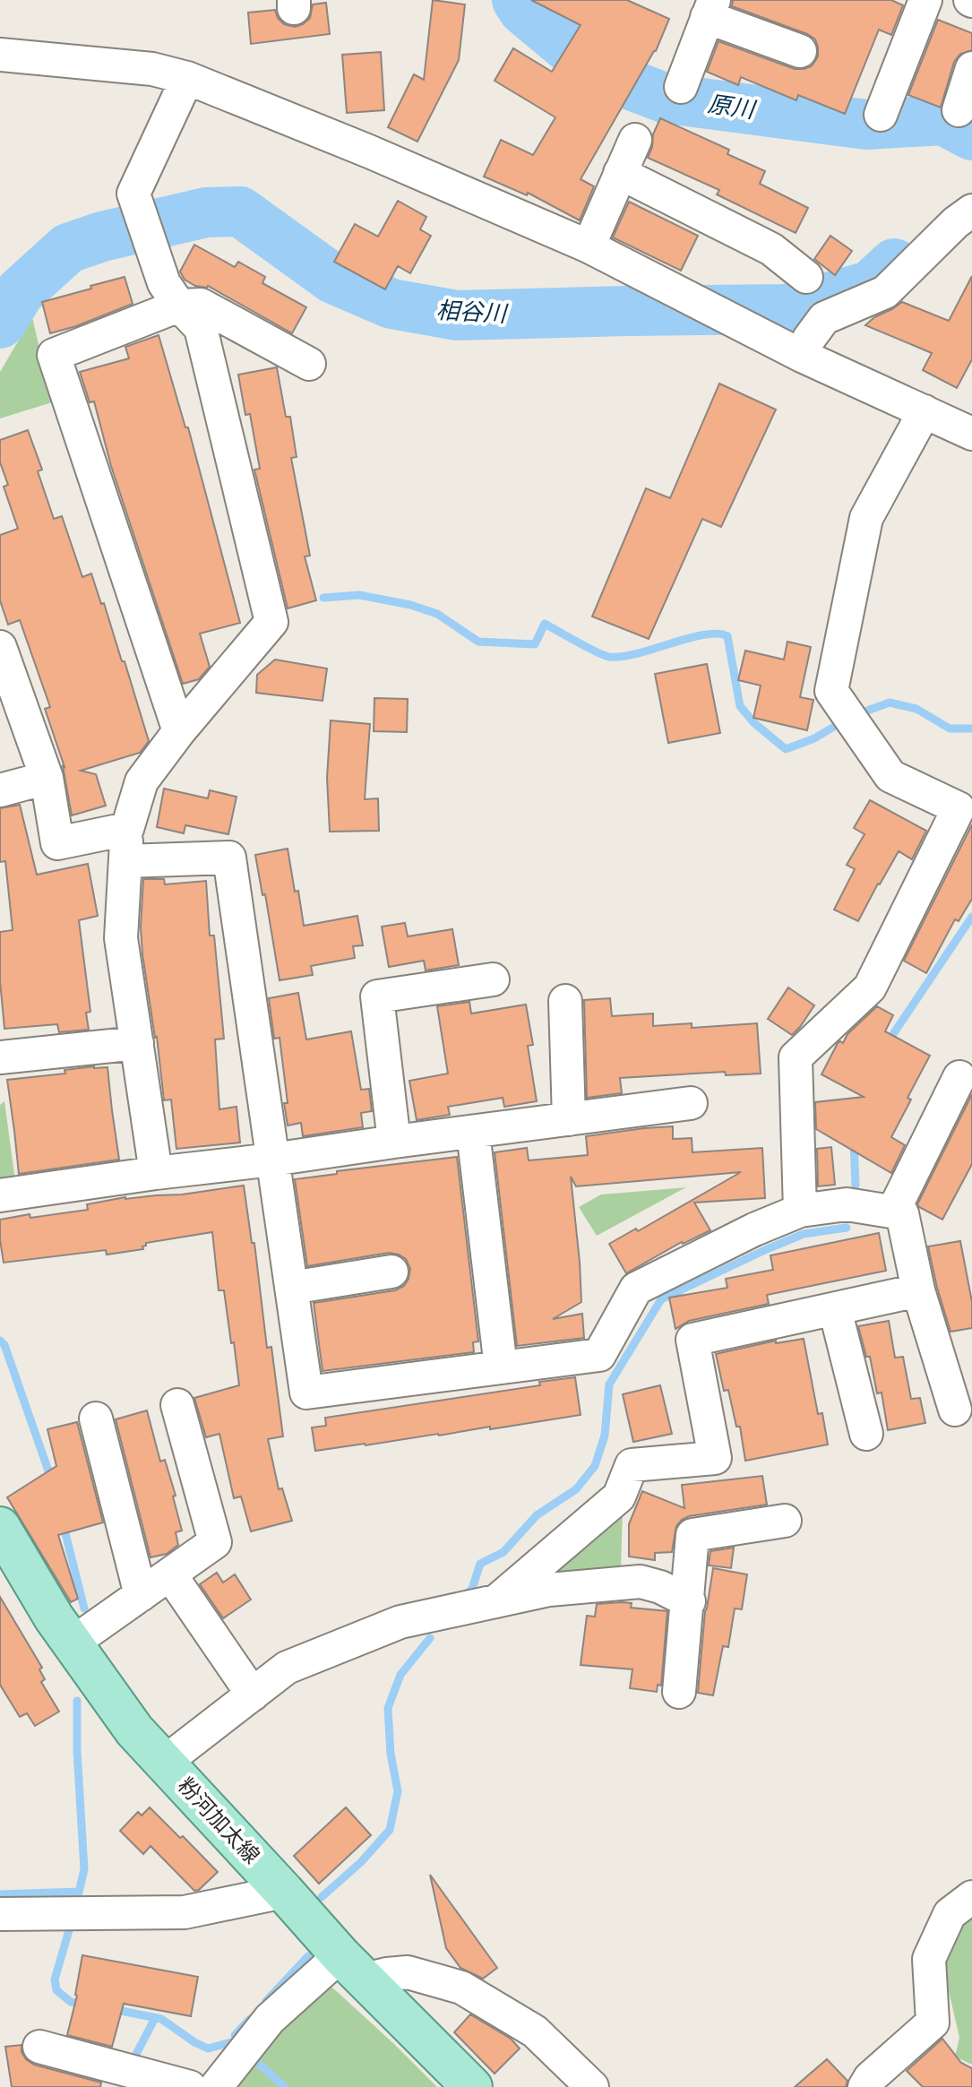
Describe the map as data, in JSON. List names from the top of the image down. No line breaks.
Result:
{"streets":{"main road":["粉河加太線"]},"water":["原川","相谷川"]}
